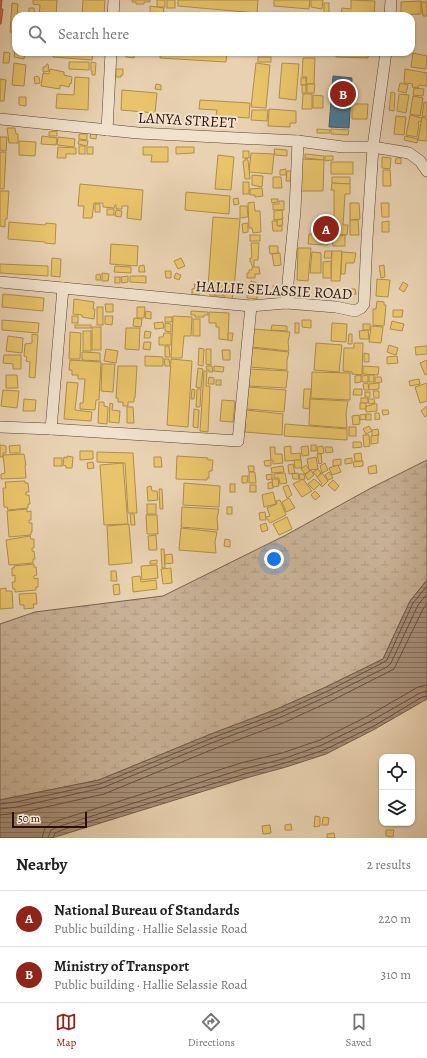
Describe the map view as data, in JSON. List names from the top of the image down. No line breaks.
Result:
{"streets":{"street":["LANYA STREET","HALLIE SELASSIE ROAD"]},"crossings":[["LANYA STREET","HALLIE SELASSIE ROAD"]],"scale_bar":"50 m","page":{"search":"Search here","pins":["B","A"],"scale":"50 m","heading":["Nearby","2 results"],"list":[{"mark":"A","name":"National Bureau of Standards","note":"Public building · Hallie Selassie Road","value":"220 m"},{"mark":"B","name":"Ministry of Transport","note":"Public building · Hallie Selassie Road","value":"310 m"}],"nav":["Map","Directions","Saved"]}}
